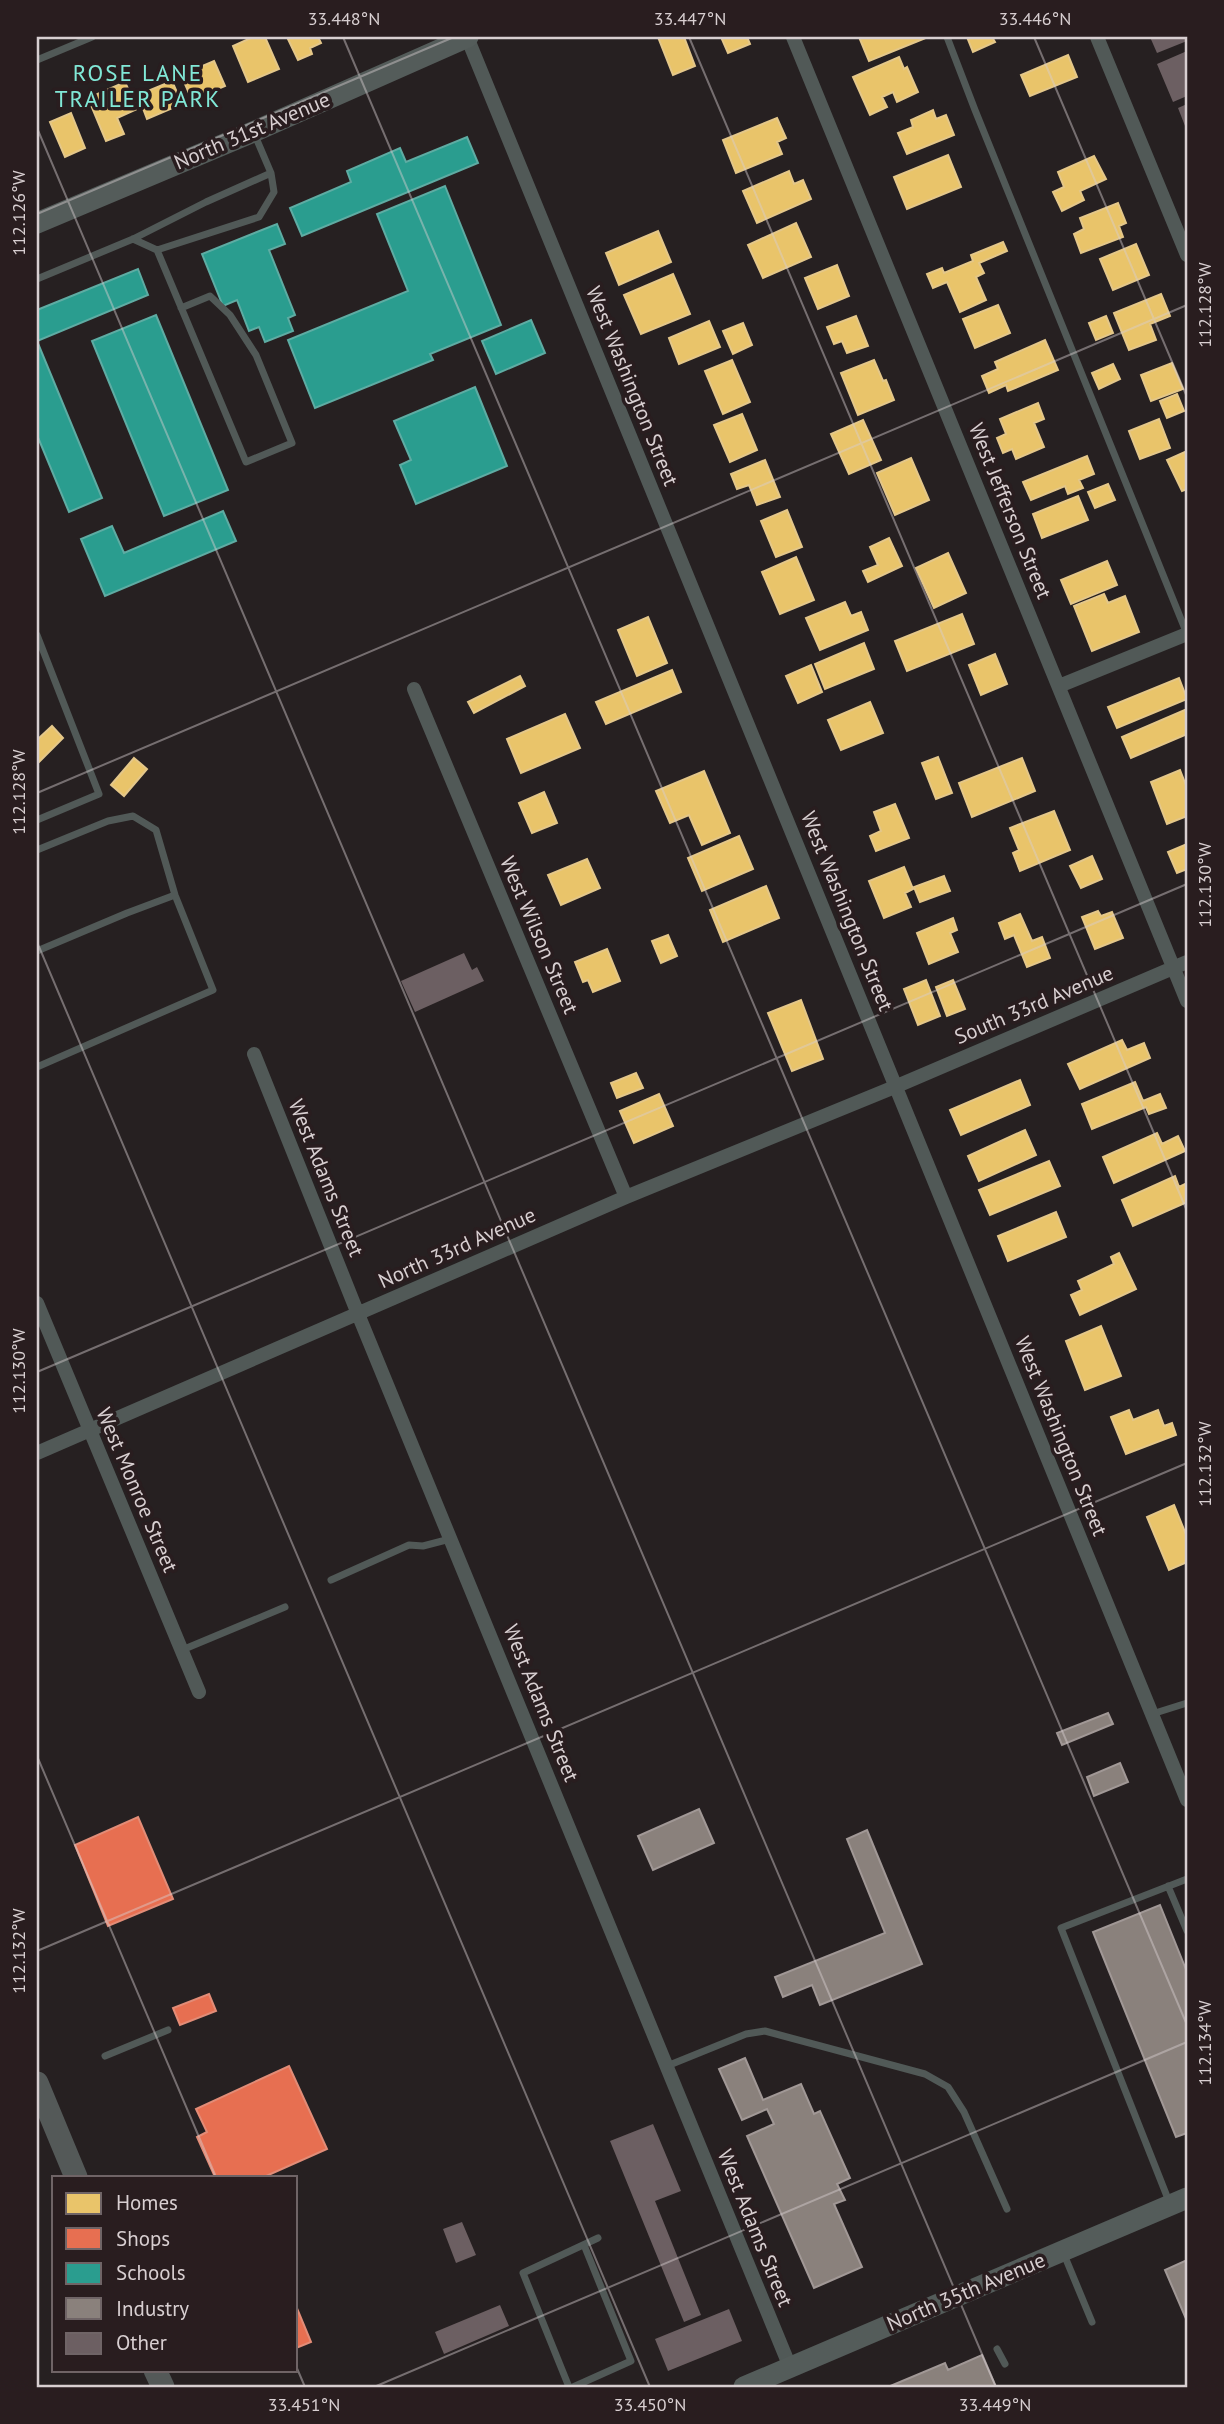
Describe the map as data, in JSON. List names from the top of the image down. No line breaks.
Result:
{"streets":{"street":["North 31st Avenue","West Washington Street","West Jefferson Street","West Wilson Street","South 33rd Avenue","West Adams Street","North 33rd Avenue","West Monroe Street","North 35th Avenue"]},"crossings":[["North 31st Avenue","West Washington Street"],["West Washington Street","South 33rd Avenue"],["West Washington Street","North 33rd Avenue"],["West Jefferson Street","South 33rd Avenue"],["West Wilson Street","North 33rd Avenue"],["South 33rd Avenue","North 33rd Avenue"],["West Adams Street","North 33rd Avenue"],["West Adams Street","North 35th Avenue"],["North 33rd Avenue","West Monroe Street"]],"districts":["ROSE LANE TRAILER PARK"],"legend":["Homes","Shops","Schools","Industry","Other"],"coordinates":["33.448°N","33.447°N","33.446°N","112.126°W","112.128°W","112.130°W","112.132°W","112.134°W","33.451°N","33.450°N","33.449°N"]}
